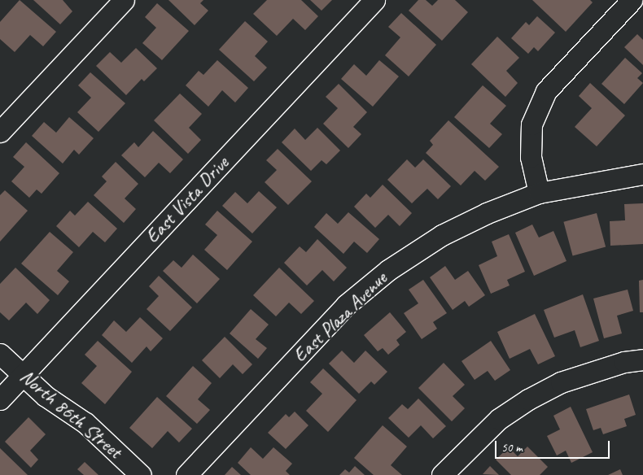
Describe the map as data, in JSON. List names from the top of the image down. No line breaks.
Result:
{"streets":{"street":["East Vista Drive","East Plaza Avenue","North 86th Street"]},"crossings":[["East Vista Drive","North 86th Street"]],"scale_bar":"50 m"}
